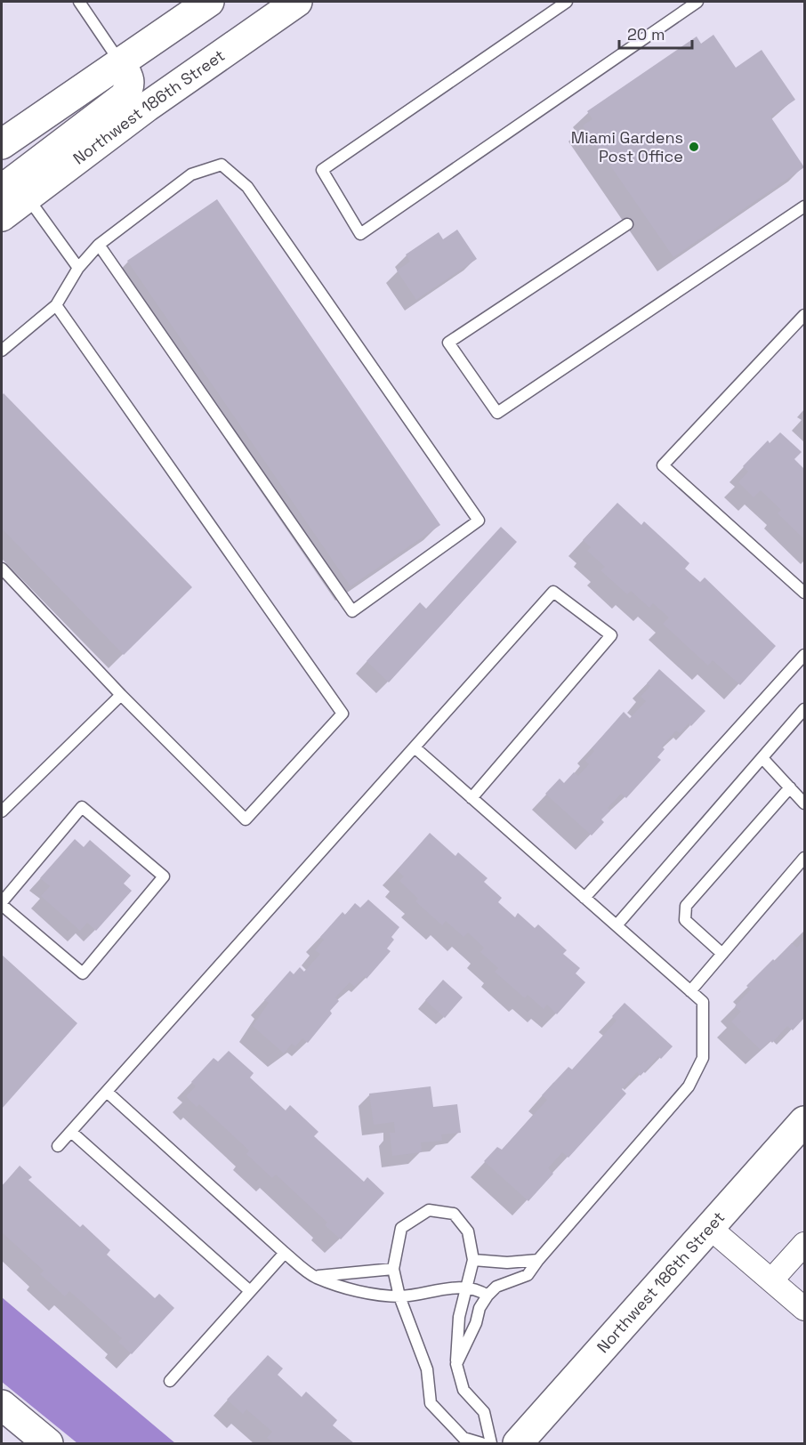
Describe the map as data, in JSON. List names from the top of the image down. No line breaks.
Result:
{"streets":{"main road":["Northwest 186th Street"]},"places":["Miami Gardens Post Office"],"scale_bar":"20 m"}
